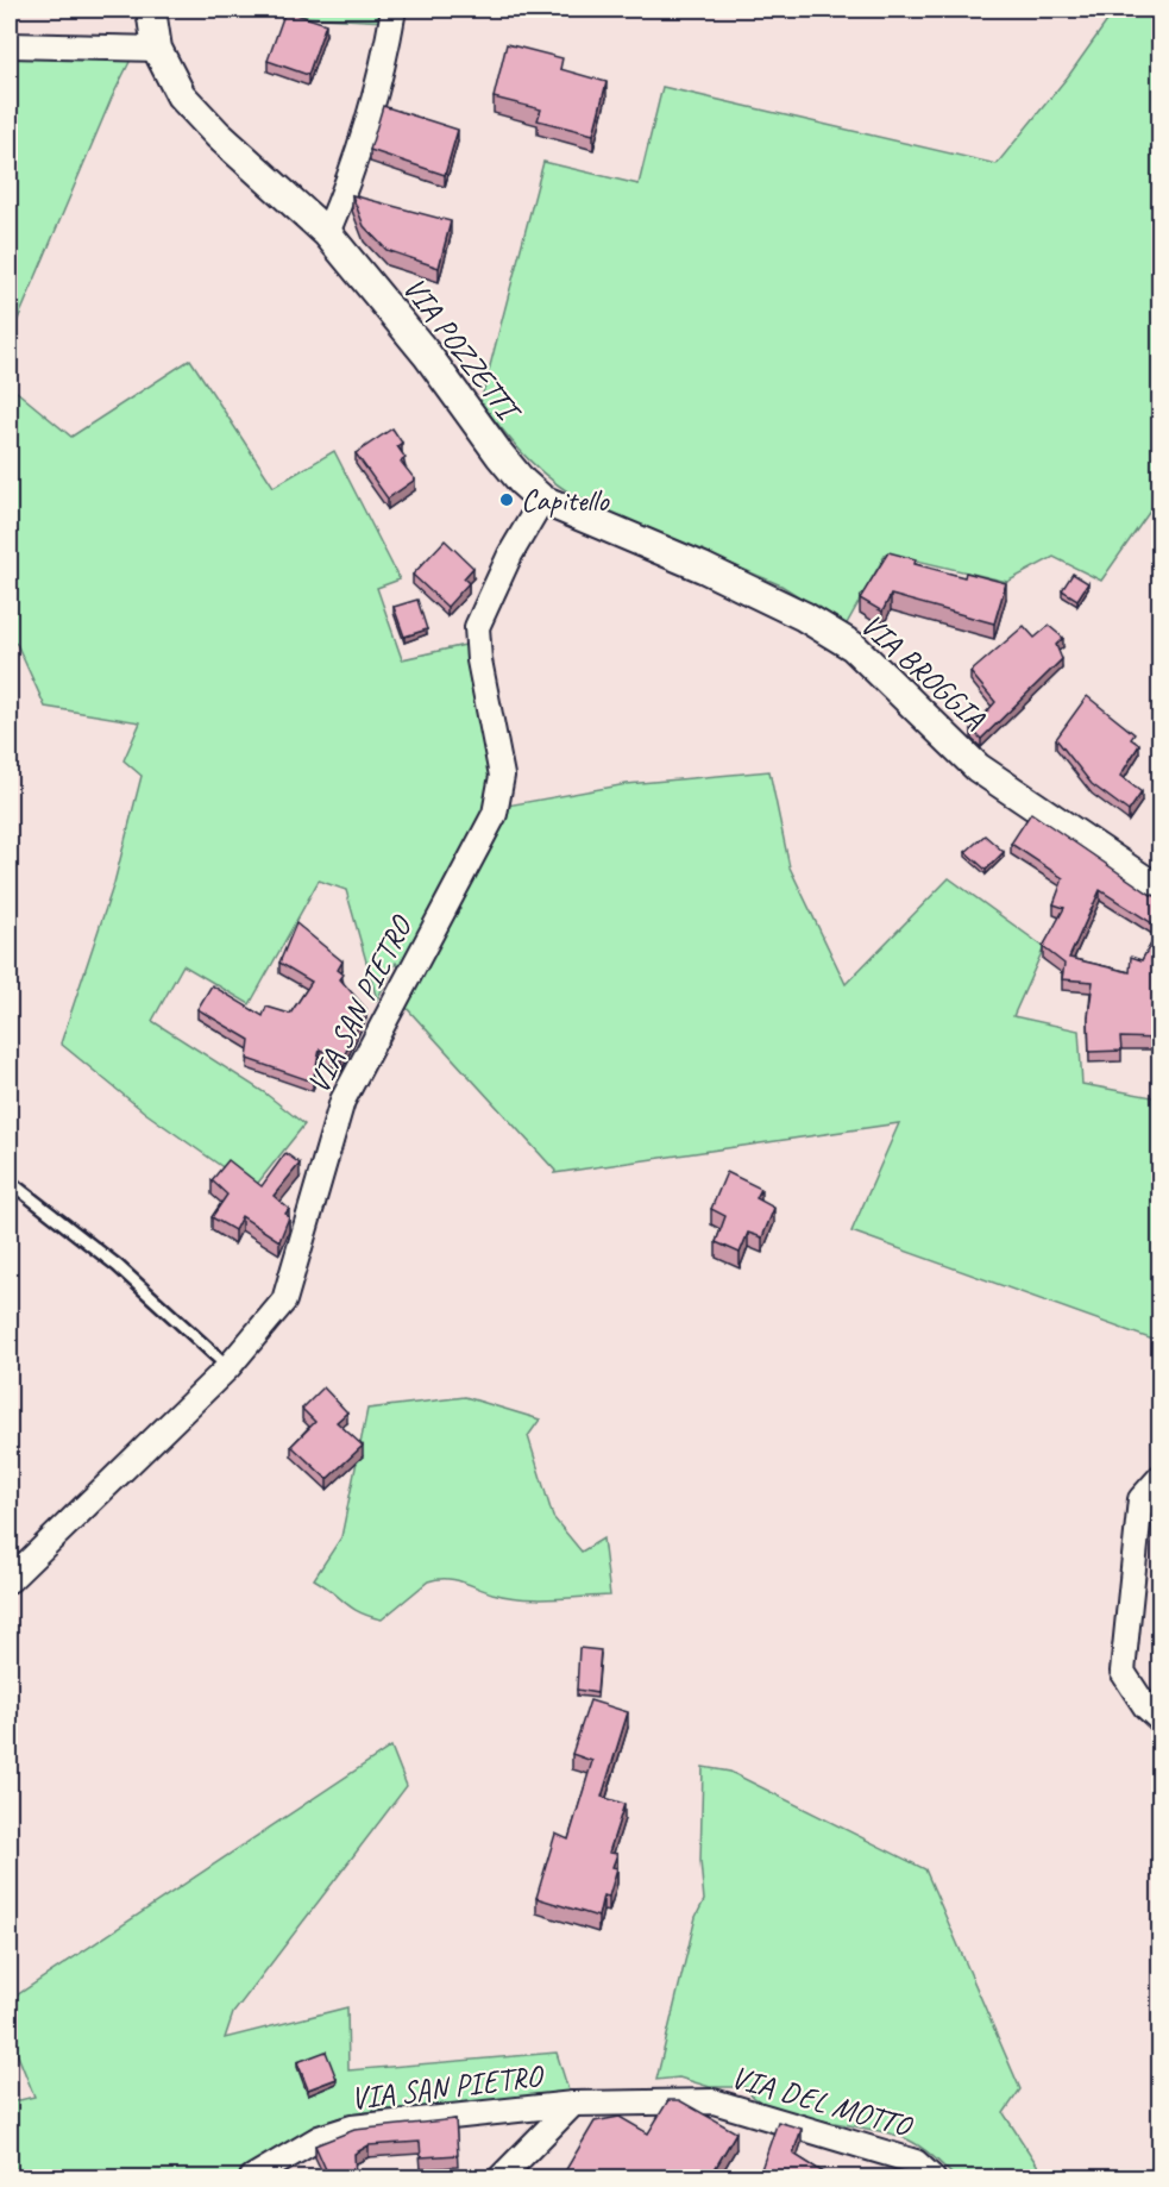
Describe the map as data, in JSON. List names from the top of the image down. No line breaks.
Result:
{"streets":{"street":["VIA POZZETTI","VIA BROGGIA","VIA SAN PIETRO","VIA DEL MOTTO"]},"crossings":[["VIA POZZETTI","VIA BROGGIA"],["VIA POZZETTI","VIA SAN PIETRO"],["VIA BROGGIA","VIA SAN PIETRO"],["VIA SAN PIETRO","VIA DEL MOTTO"]],"places":["Capitello"]}
